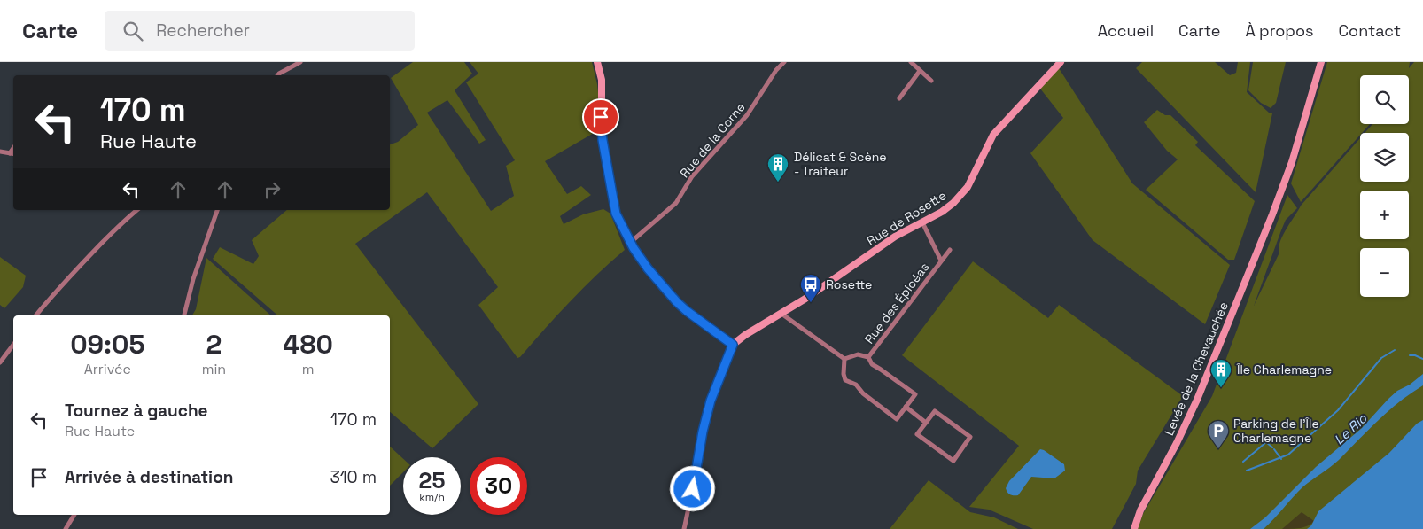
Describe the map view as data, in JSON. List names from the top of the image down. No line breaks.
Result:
{"streets":{"street":["Rue de la Corne","Rue de Rosette","Rue des Épicéas","Levée de la Chevauchée"]},"crossings":[["Rue de Rosette","Rue des Épicéas"]],"water":["Le Rio"],"places":{"building":["Délicat & Scène - Traiteur","Île Charlemagne"],"bus stop":["Rosette"],"parking":["Parking de l'Île Charlemagne"]},"page":{"header":"Carte","search":"Rechercher","nav":["Accueil","Carte","À propos","Contact"],"map_buttons":["+","−"],"turn":["170 m","Rue Haute"],"eta":["09:05","Arrivée","2","min","480","m"],"list":[{"name":"Tournez à gauche","note":"Rue Haute","value":"170 m"},{"name":"Arrivée à destination","value":"310 m"}],"speed":"25 km/h","limit":"30"}}
